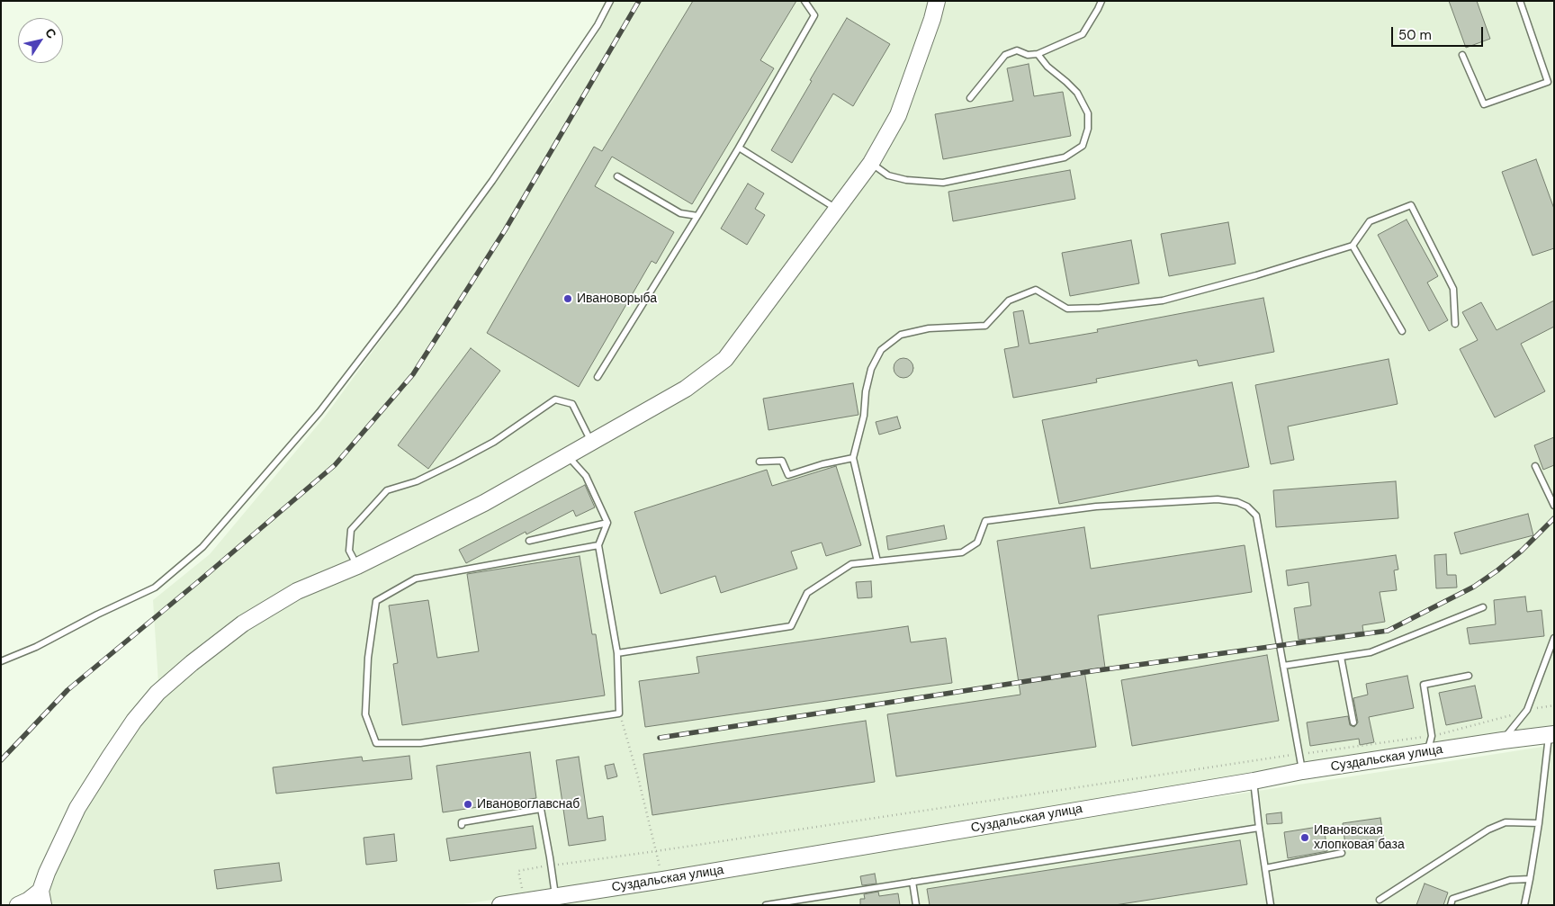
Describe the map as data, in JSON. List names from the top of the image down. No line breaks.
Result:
{"streets":{"street":["Суздальская улица"]},"places":["Ивановорыба","Ивановоглавснаб","Ивановская хлопковая база"],"scale_bar":"50 m","north":"top right"}
